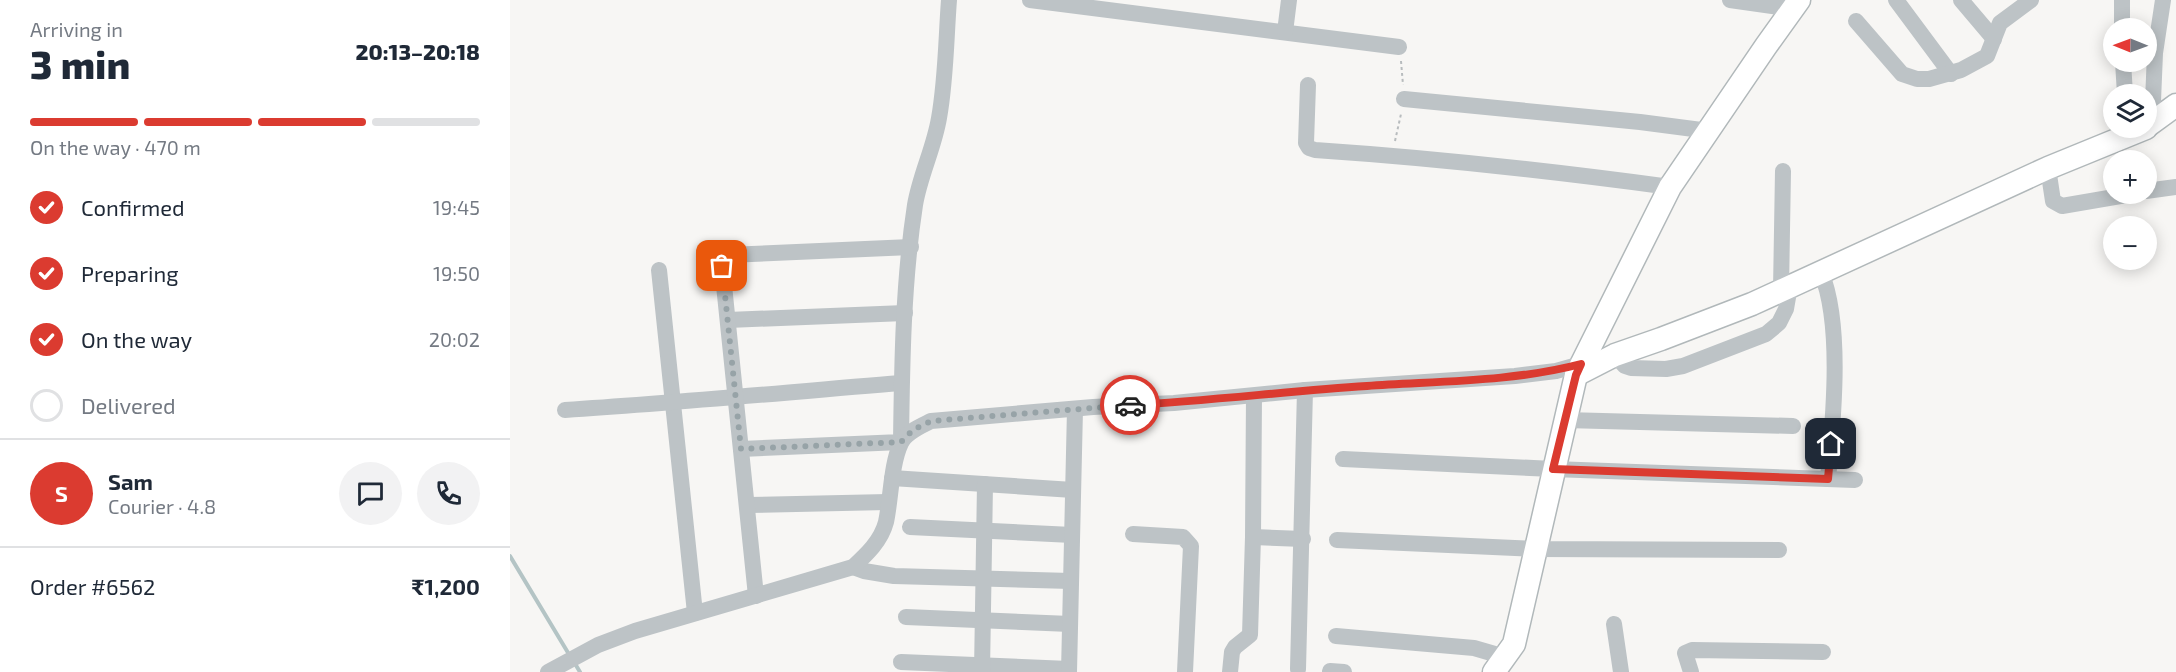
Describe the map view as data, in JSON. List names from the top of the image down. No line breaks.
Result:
{"north":"left","page":{"heading":["3 min","Arriving in","20:13–20:18"],"panel":["Sam","Courier · 4.8","Order #6562","₹1,200"],"map_buttons":["+","−"],"bar":"On the way · 470 m","list":[["Confirmed","19:45"],["Preparing","19:50"],["On the way","20:02"],"Delivered"],"round":"S"}}
